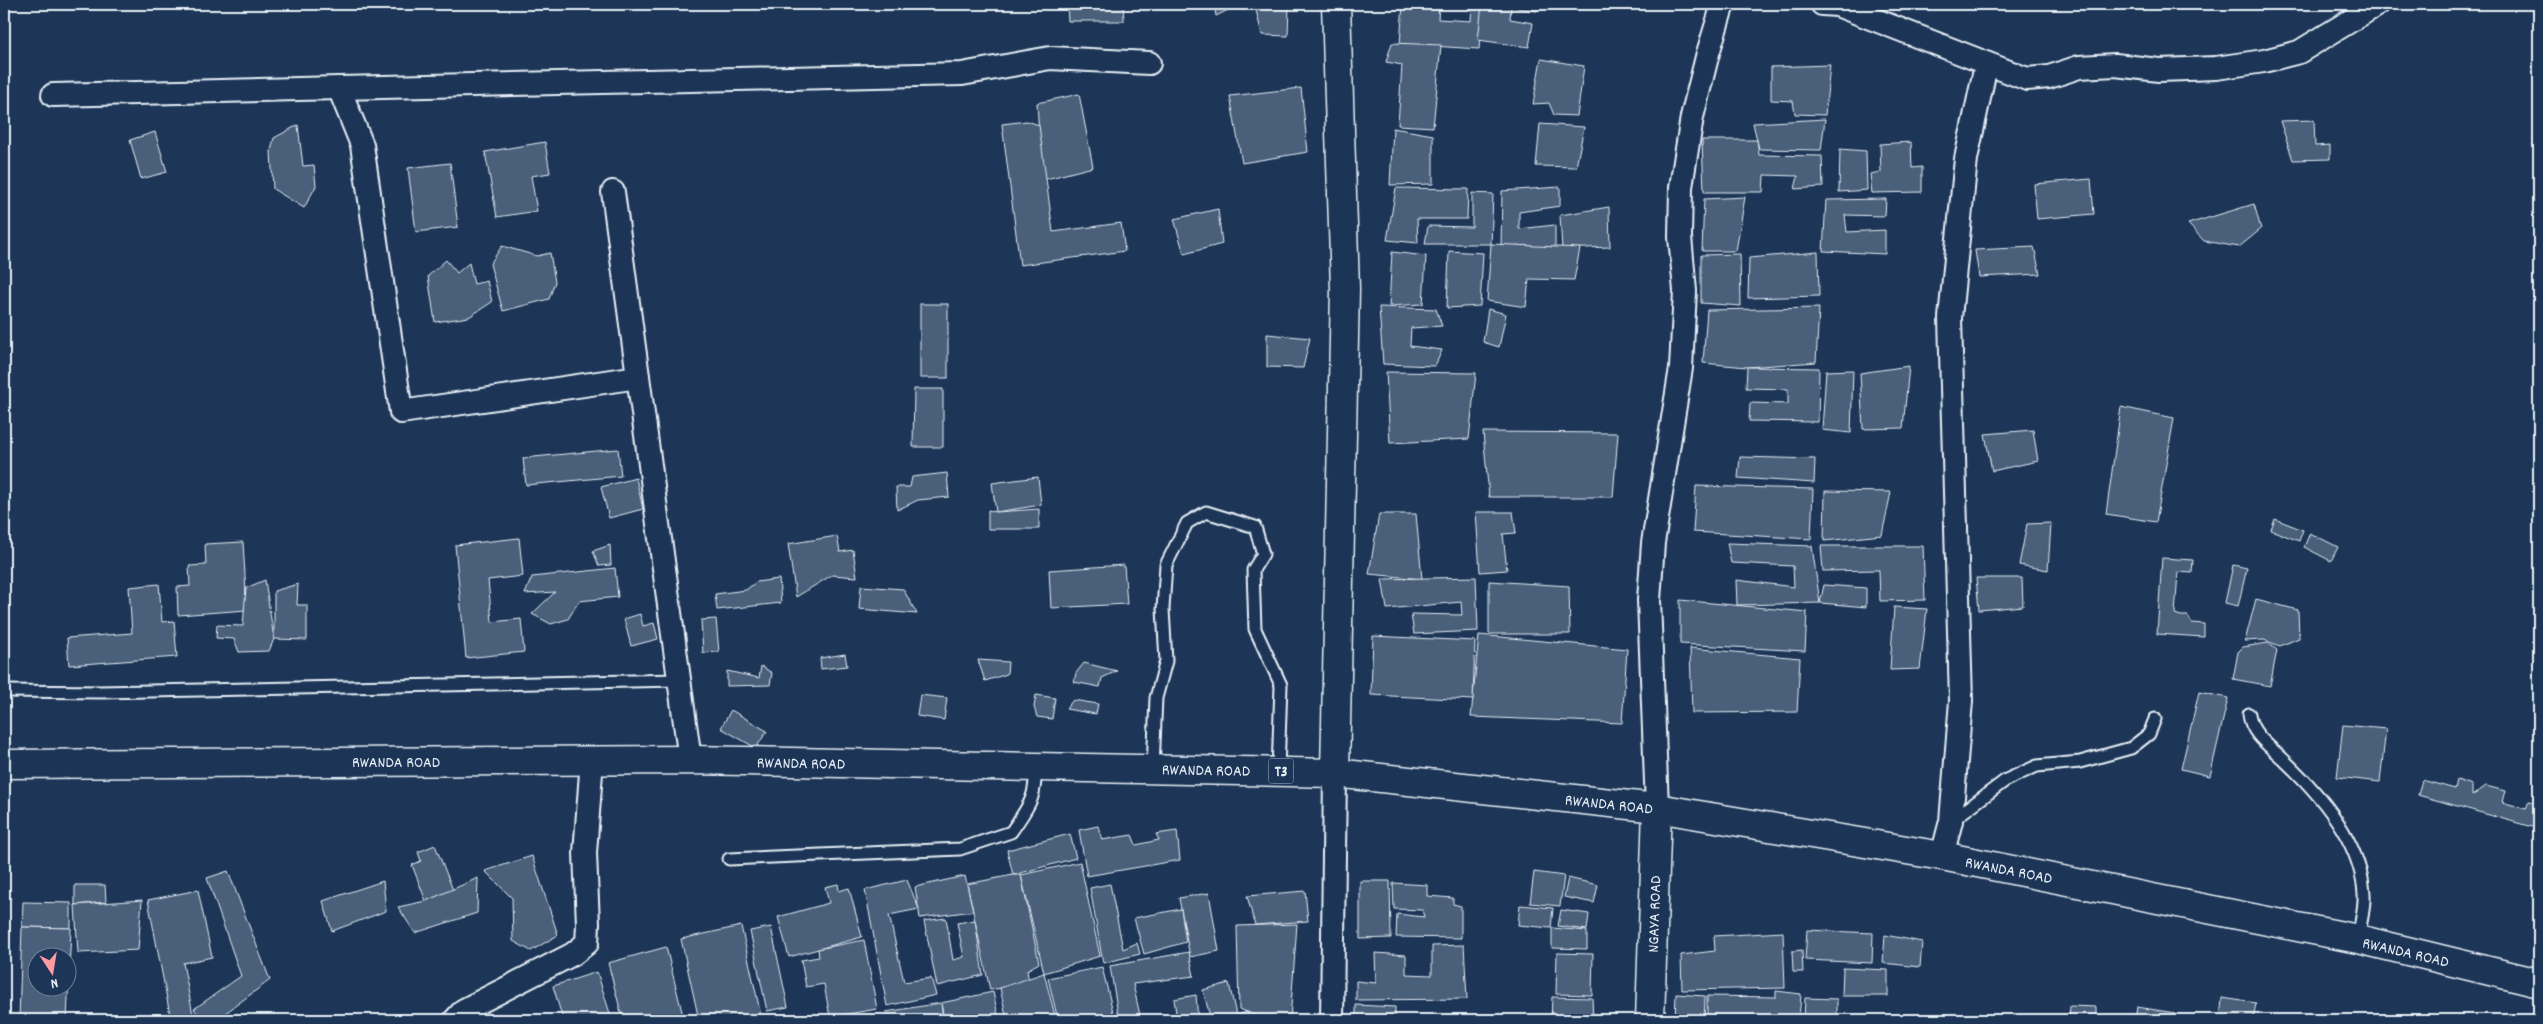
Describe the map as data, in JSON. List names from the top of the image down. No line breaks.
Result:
{"streets":{"main road":["RWANDA ROAD","T3","NGAYA ROAD"]},"crossings":[["RWANDA ROAD","NGAYA ROAD"]],"north":"bottom"}
